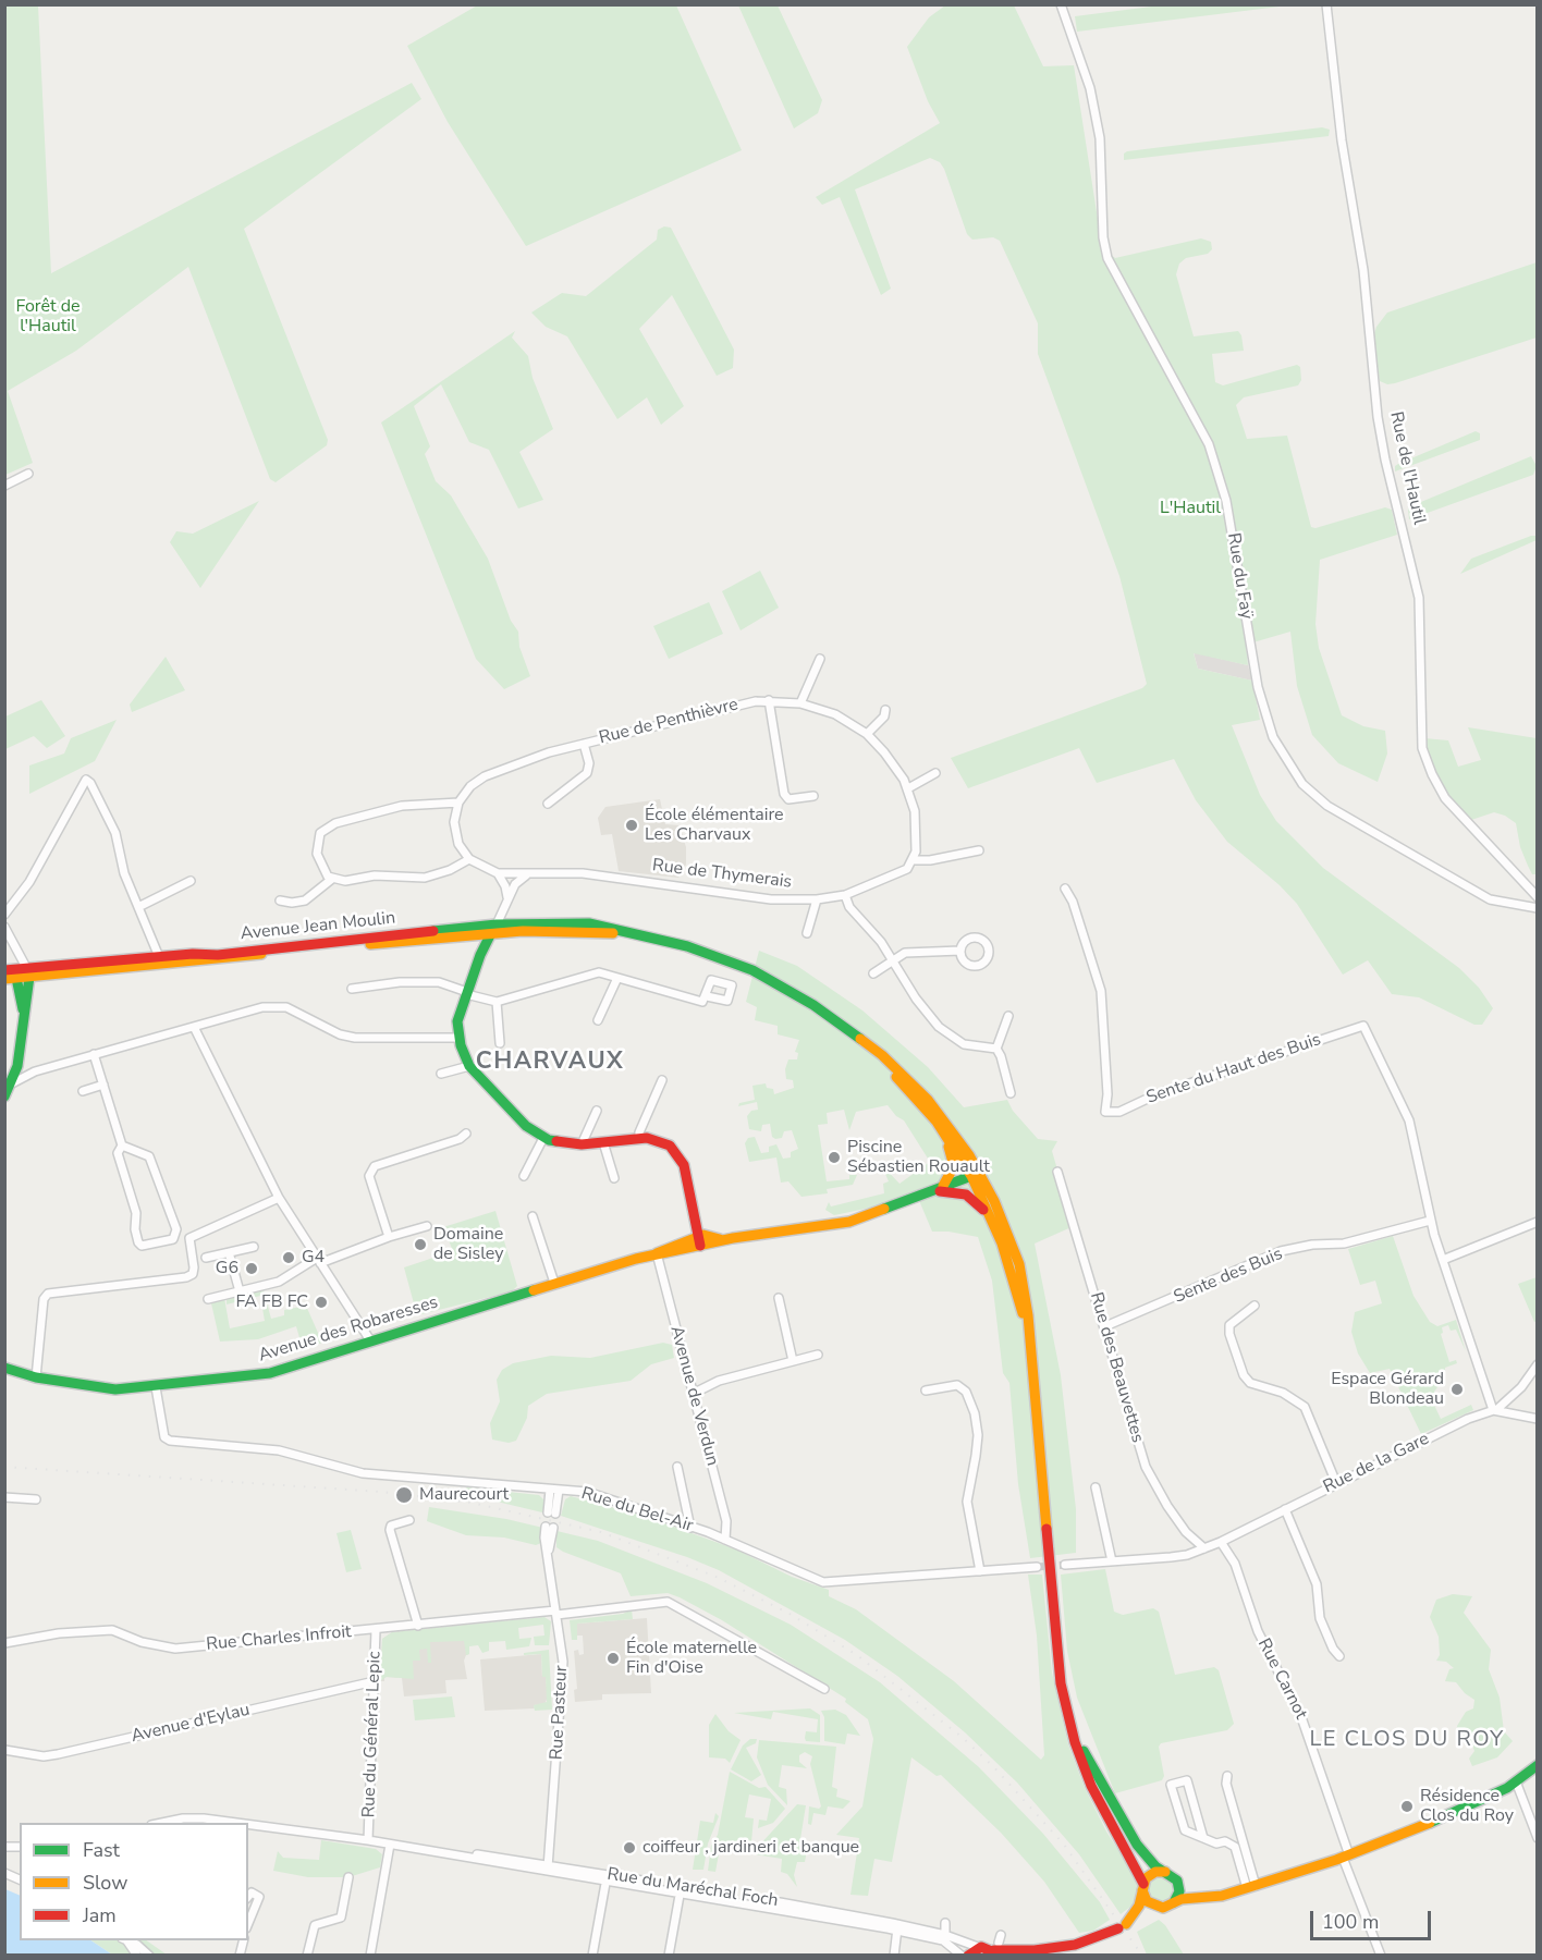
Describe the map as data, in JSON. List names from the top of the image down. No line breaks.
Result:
{"streets":{"main road":["Avenue Jean Moulin","Avenue des Robaresses"],"street":["Rue de l'Hautil","Rue du Faÿ","Rue de Penthièvre","Rue de Thymerais","Sente du Haut des Buis","Sente des Buis","Rue des Beauvettes","Avenue de Verdun","Rue de la Gare","Rue du Bel-Air","Rue Charles Infroit","Rue Carnot","Rue Pasteur","Avenue d'Eylau","Rue du Général Lepic","Rue du Maréchal Foch"]},"crossings":[["Rue de Penthièvre","Rue de Thymerais"],["Sente du Haut des Buis","Sente des Buis"],["Sente des Buis","Rue des Beauvettes"],["Avenue des Robaresses","Avenue de Verdun"],["Avenue des Robaresses","Rue du Bel-Air"],["Avenue de Verdun","Rue du Bel-Air"],["Rue de la Gare","Rue Carnot"],["Rue Charles Infroit","Rue Pasteur"],["Rue Charles Infroit","Rue du Général Lepic"],["Rue Pasteur","Rue du Maréchal Foch"],["Avenue d'Eylau","Rue du Général Lepic"],["Rue du Général Lepic","Rue du Maréchal Foch"]],"districts":["CHARVAUX","LE CLOS DU ROY"],"parks":["Forêt de l'Hautil","L'Hautil"],"places":["École élémentaire Les Charvaux","Piscine Sébastien Rouault","Domaine de Sisley","G4","G6","FA FB FC","Espace Gérard Blondeau","Maurecourt","École maternelle Fin d'Oise","Résidence Clos du Roy","coiffeur , jardineri et banque"],"legend":["Fast","Slow","Jam"],"scale_bar":"100 m"}
